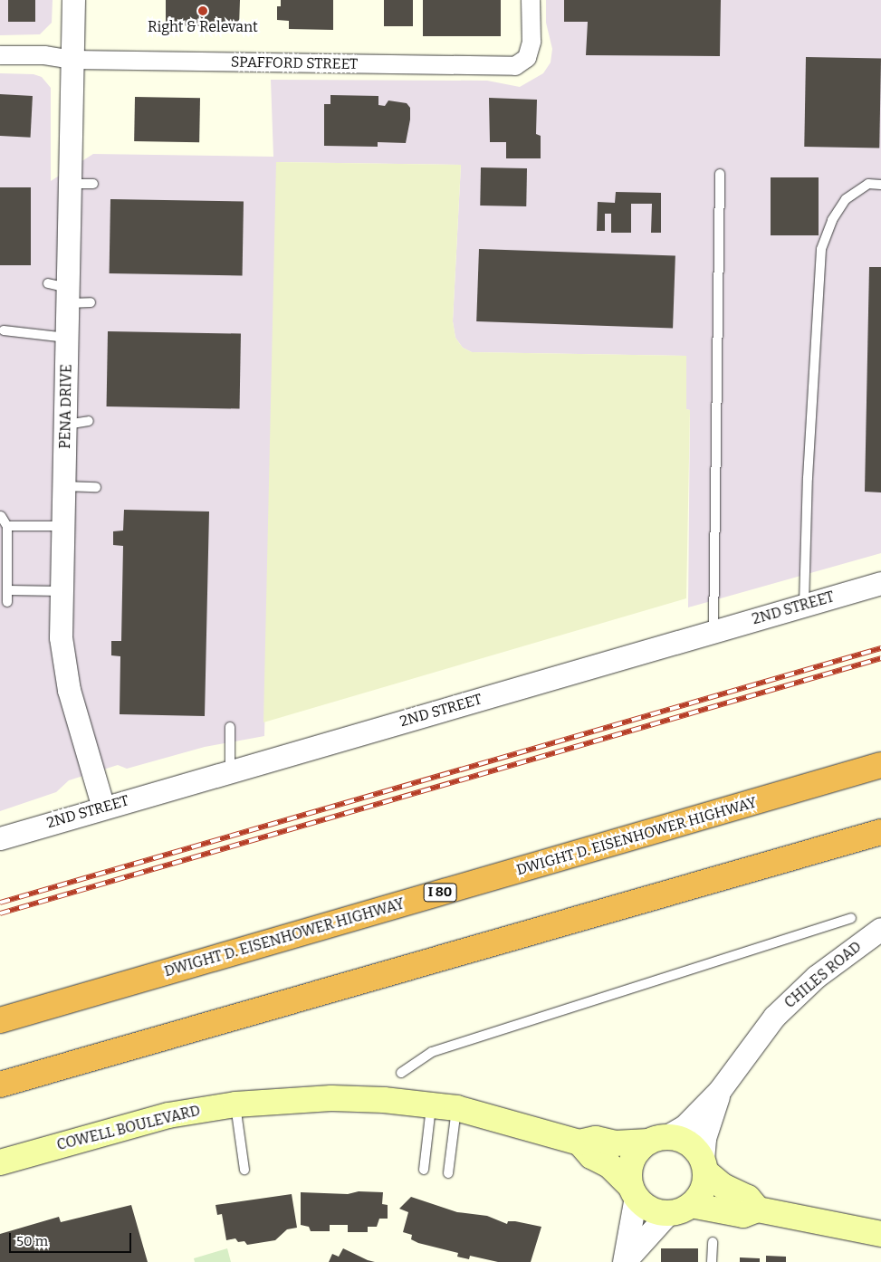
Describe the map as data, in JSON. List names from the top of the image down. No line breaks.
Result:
{"streets":{"highway":["DWIGHT D. EISENHOWER HIGHWAY","I 80"],"main road":["COWELL BOULEVARD"],"street":["SPAFFORD STREET","PENA DRIVE","2ND STREET","CHILES ROAD"]},"crossings":[["SPAFFORD STREET","PENA DRIVE"],["PENA DRIVE","2ND STREET"]],"places":["Right & Relevant"],"scale_bar":"50 m"}
